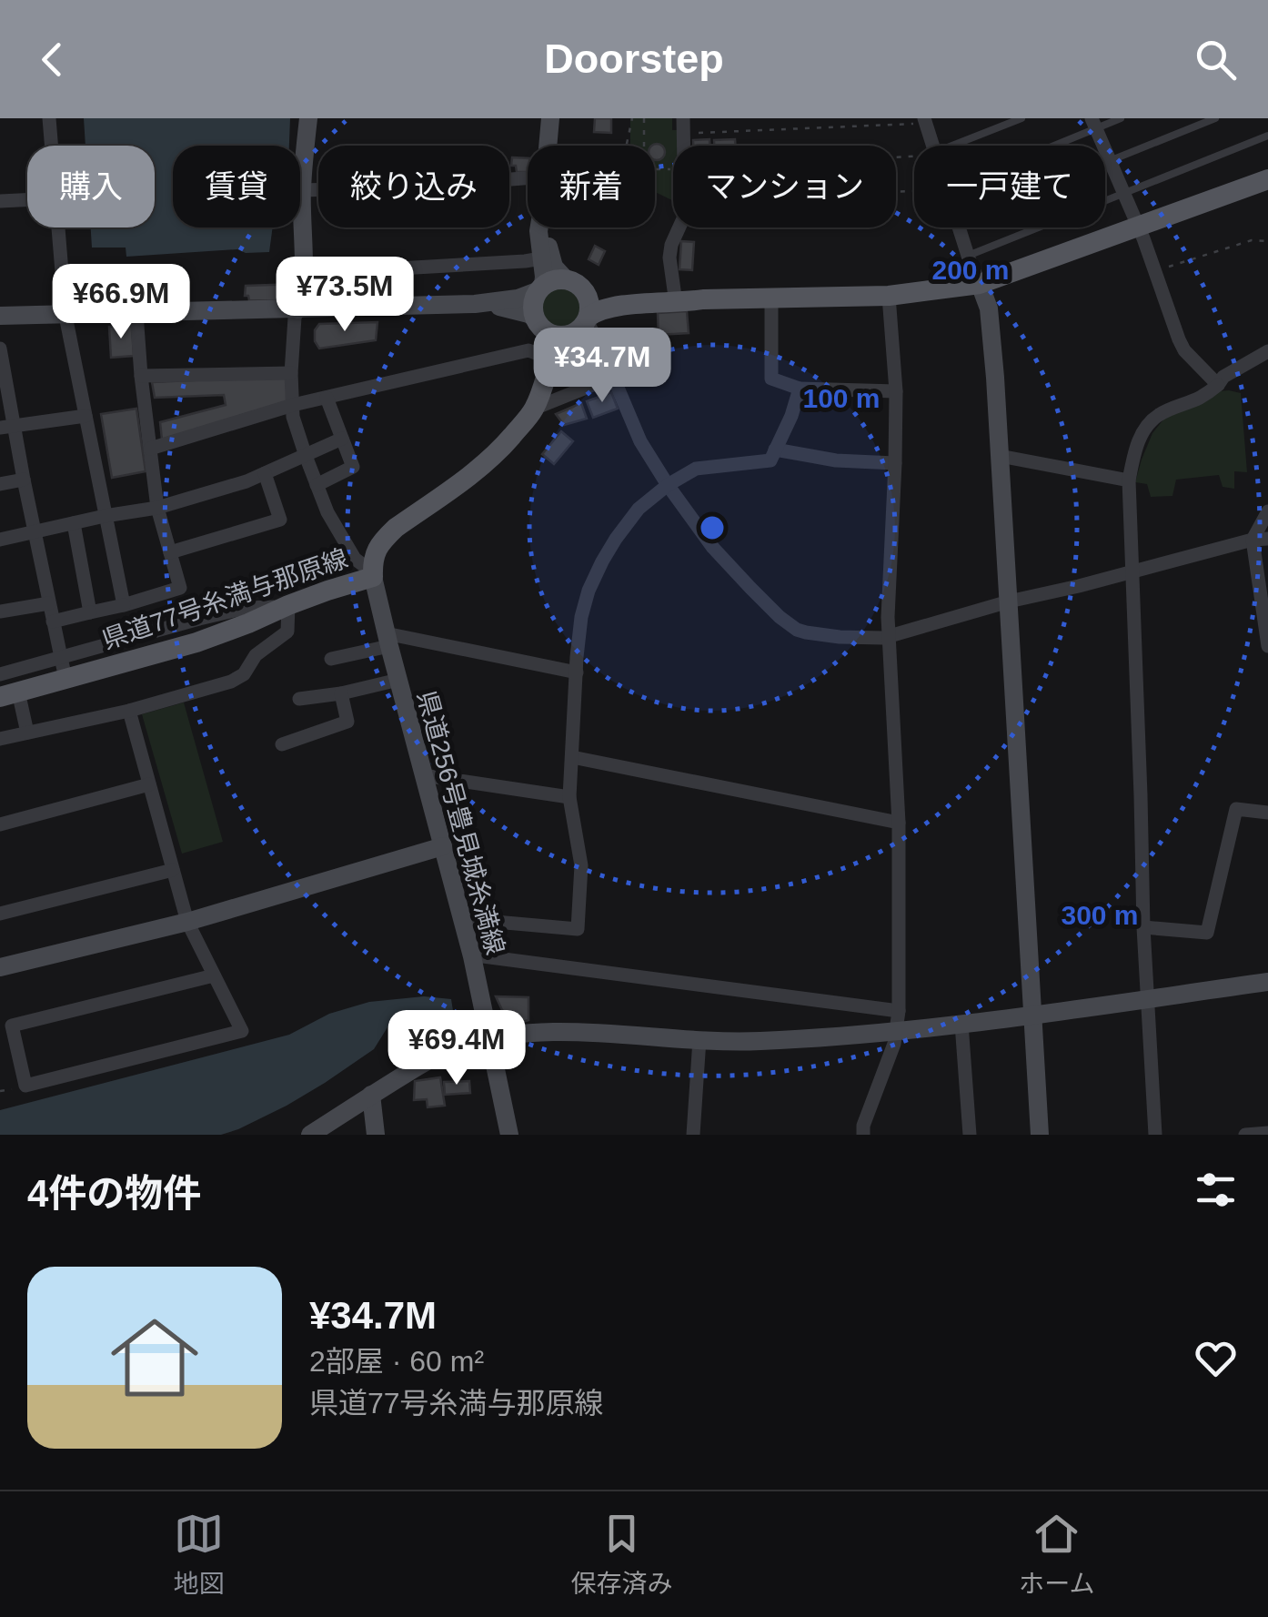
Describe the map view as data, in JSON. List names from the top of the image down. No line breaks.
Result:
{"streets":{"main road":["県道77号糸満与那原線"],"street":["県道256号豊見城糸満線"]},"crossings":[["県道77号糸満与那原線","県道256号豊見城糸満線"]],"page":{"header":"Doorstep","chip":["購入","賃貸","絞り込み","新着","マンション","一戸建て"],"price":["¥73.5M","¥66.9M","¥34.7M","¥69.4M"],"heading":"4件の物件","list":[{"name":"¥34.7M","note":"2部屋 · 60 m² · 県道77号糸満与那原線"}],"tabs":["地図","保存済み","ホーム"]},"rings":["200 m","100 m","300 m"]}
